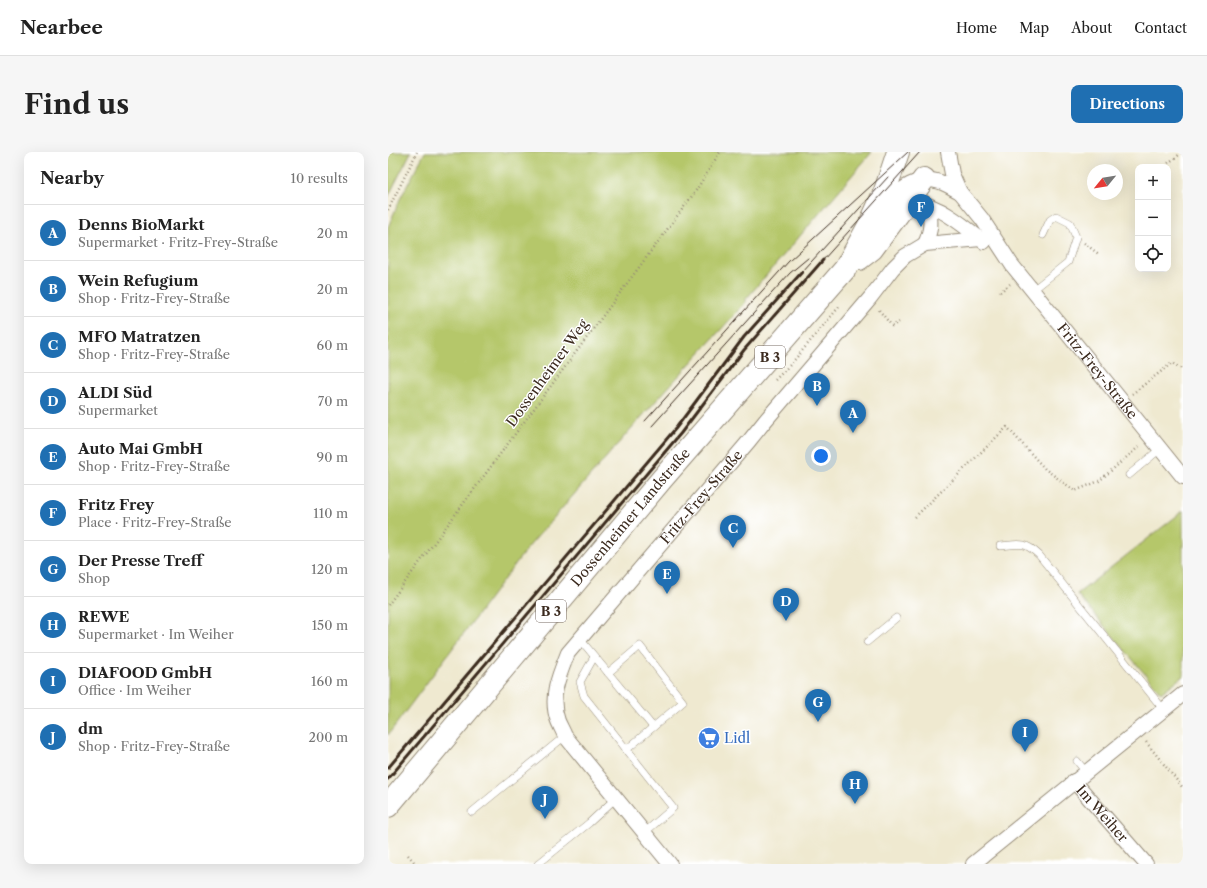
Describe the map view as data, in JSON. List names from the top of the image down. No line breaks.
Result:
{"streets":{"main road":["B 3","Dossenheimer Landstraße"],"street":["Fritz-Frey-Straße","Im Weiher"],"path":["Dossenheimer Weg"]},"crossings":[["Fritz-Frey-Straße","Dossenheimer Landstraße"]],"places":{"supermarket":["Lidl"]},"north":"bottom left","page":{"header":"Nearbee","nav":["Home","Map","About","Contact"],"buttons":"Directions","title":"Find us","heading":["Nearby","10 results"],"map_buttons":["+","−"],"pins":["F","B","A","C","E","D","G","I","H","J"],"list":[{"mark":"A","name":"Denns BioMarkt","note":"Supermarket · Fritz-Frey-Straße","value":"20 m"},{"mark":"B","name":"Wein Refugium","note":"Shop · Fritz-Frey-Straße","value":"20 m"},{"mark":"C","name":"MFO Matratzen","note":"Shop · Fritz-Frey-Straße","value":"60 m"},{"mark":"D","name":"ALDI Süd","note":"Supermarket","value":"70 m"},{"mark":"E","name":"Auto Mai GmbH","note":"Shop · Fritz-Frey-Straße","value":"90 m"},{"mark":"F","name":"Fritz Frey","note":"Place · Fritz-Frey-Straße","value":"110 m"},{"mark":"G","name":"Der Presse Treff","note":"Shop","value":"120 m"},{"mark":"H","name":"REWE","note":"Supermarket · Im Weiher","value":"150 m"},{"mark":"I","name":"DIAFOOD GmbH","note":"Office · Im Weiher","value":"160 m"},{"mark":"J","name":"dm","note":"Shop · Fritz-Frey-Straße","value":"200 m"}]}}
